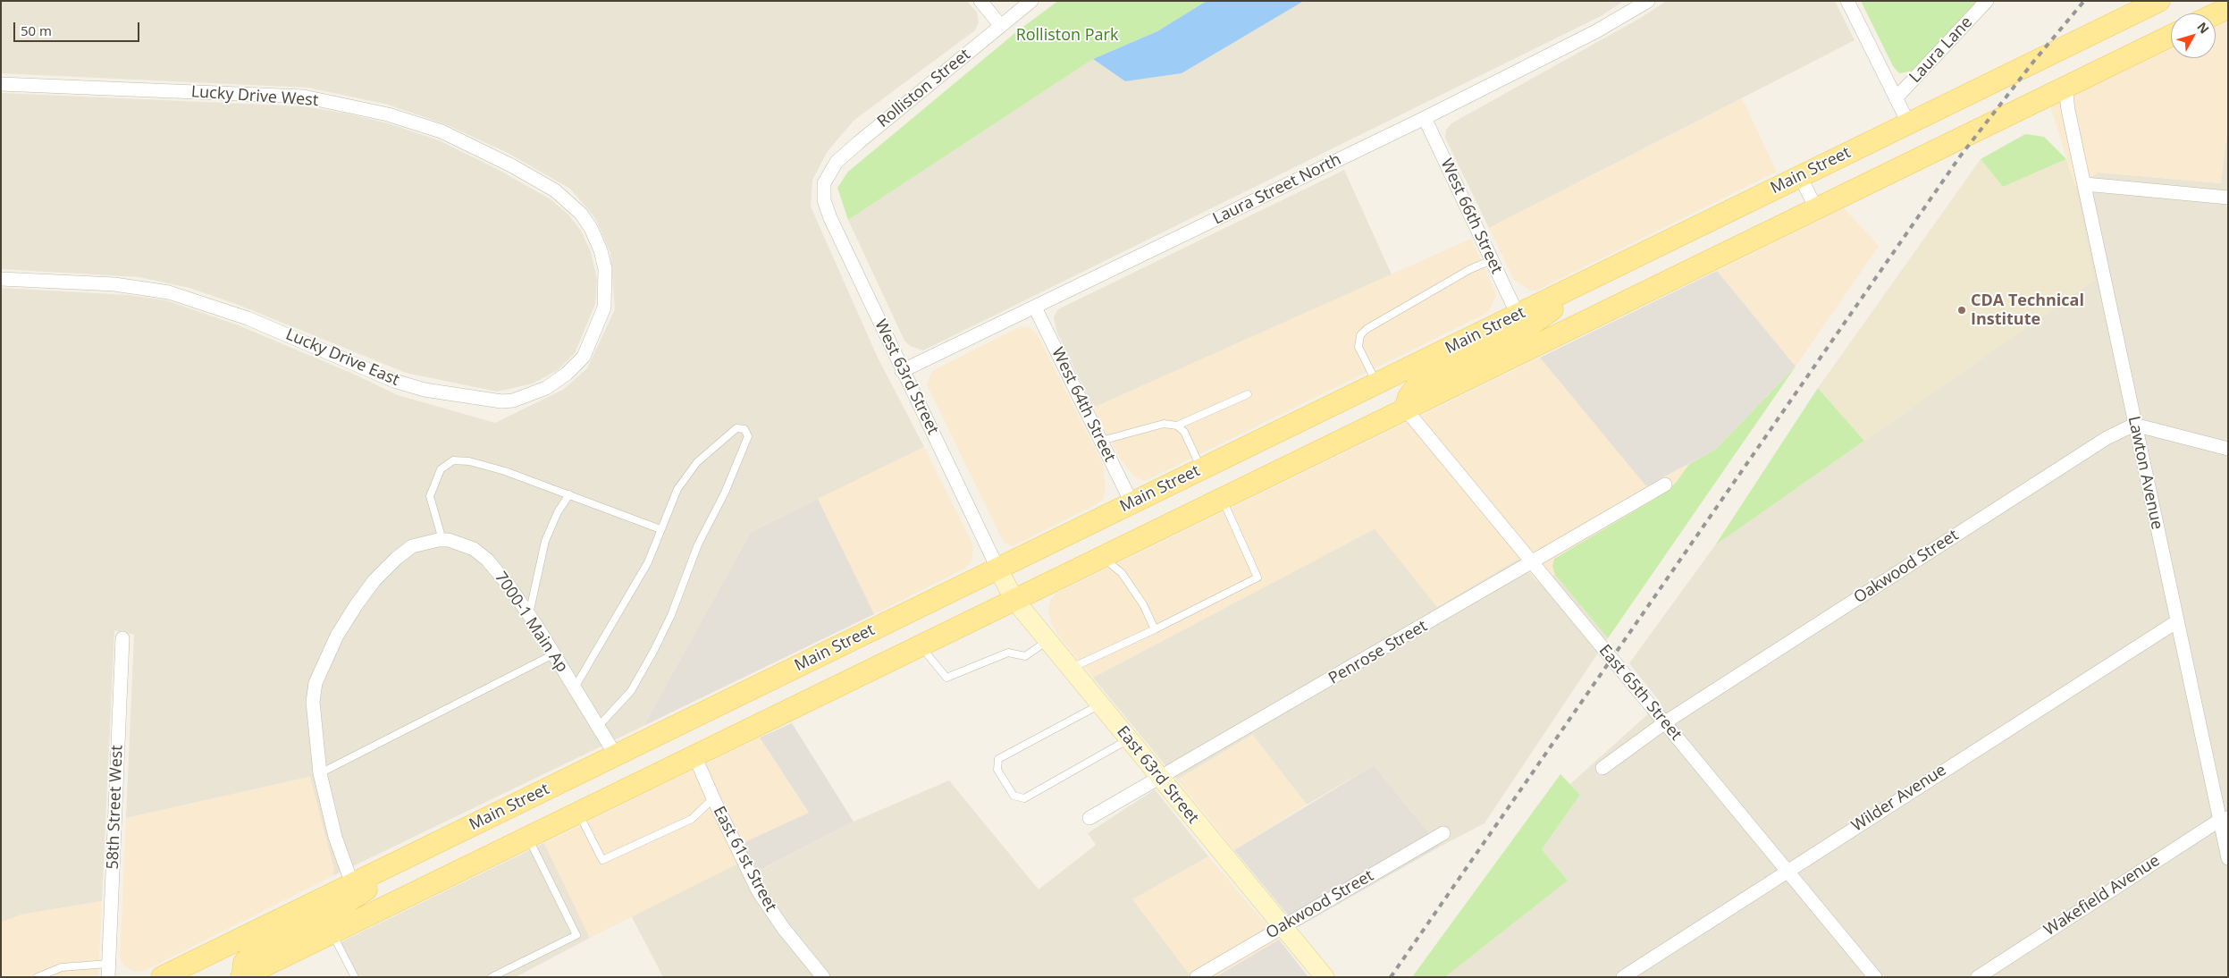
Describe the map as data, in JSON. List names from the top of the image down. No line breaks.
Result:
{"streets":{"main road":["Main Street"],"street":["Laura Lane","Rolliston Street","Lucky Drive West","Laura Street North","West 66th Street","Lucky Drive East","West 63rd Street","West 64th Street","Lawton Avenue","Oakwood Street","7000-1 Main Ap","Penrose Street","East 65th Street","East 63rd Street","Wilder Avenue","58th Street West","East 61st Street","Wakefield Avenue"]},"crossings":[["Rolliston Street","West 63rd Street"],["Lucky Drive West","Lucky Drive East"],["Main Street","West 66th Street"],["Main Street","West 63rd Street"],["Main Street","West 64th Street"],["Main Street","7000-1 Main Ap"],["Main Street","East 63rd Street"],["Laura Street North","West 66th Street"],["Laura Street North","West 63rd Street"],["Laura Street North","West 64th Street"],["West 63rd Street","East 63rd Street"],["Lawton Avenue","Oakwood Street"],["Lawton Avenue","Wilder Avenue"],["Lawton Avenue","Wakefield Avenue"],["Oakwood Street","East 65th Street"],["Oakwood Street","East 63rd Street"],["Penrose Street","East 65th Street"],["Penrose Street","East 63rd Street"],["East 65th Street","Wilder Avenue"]],"parks":["Rolliston Park"],"places":["CDA Technical Institute"],"scale_bar":"50 m","north":"top right"}
